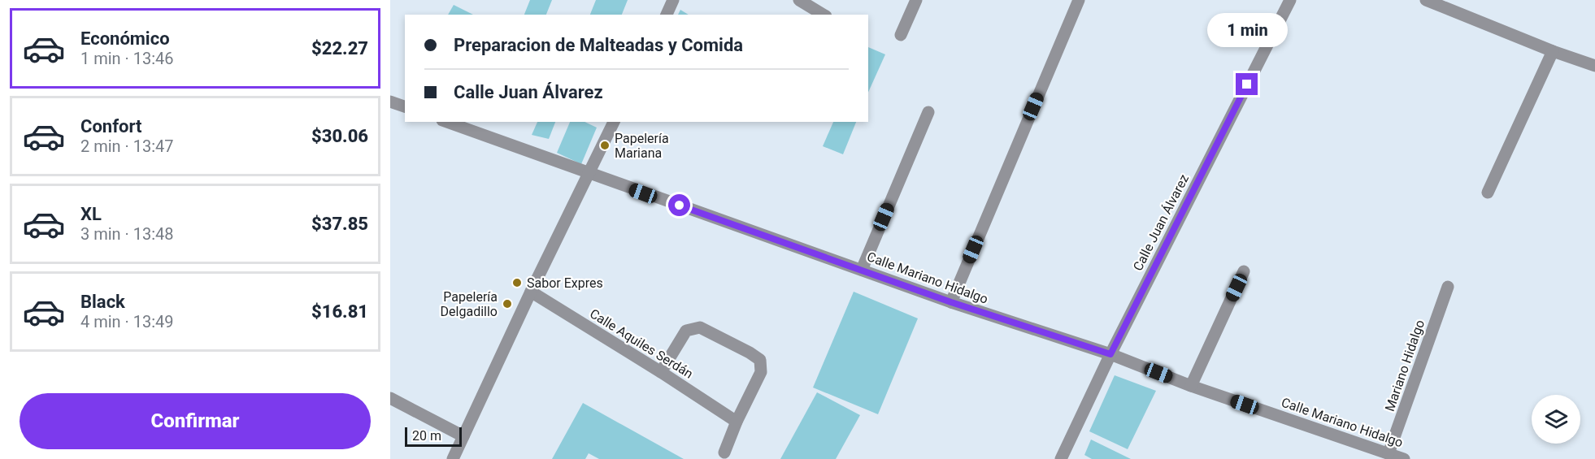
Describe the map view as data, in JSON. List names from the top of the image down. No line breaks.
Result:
{"streets":{"street":["Calle Juan Álvarez","Calle Mariano Hidalgo","Calle Aquiles Serdán","Mariano Hidalgo"]},"crossings":[["Calle Juan Álvarez","Calle Mariano Hidalgo"],["Calle Mariano Hidalgo","Mariano Hidalgo"]],"places":["Papelería Mariana","Sabor Expres","Papelería Delgadillo"],"scale_bar":"20 m","page":{"list":[{"name":"Económico","note":"1 min · 13:46","value":"$22.27"},{"name":"Confort","note":"2 min · 13:47","value":"$30.06"},{"name":"XL","note":"3 min · 13:48","value":"$37.85"},{"name":"Black","note":"4 min · 13:49","value":"$16.81"}],"bubble":"1 min","banner":["Preparacion de Malteadas y Comida","Calle Juan Álvarez"],"buttons":"Confirmar","scale":"20 m"}}
